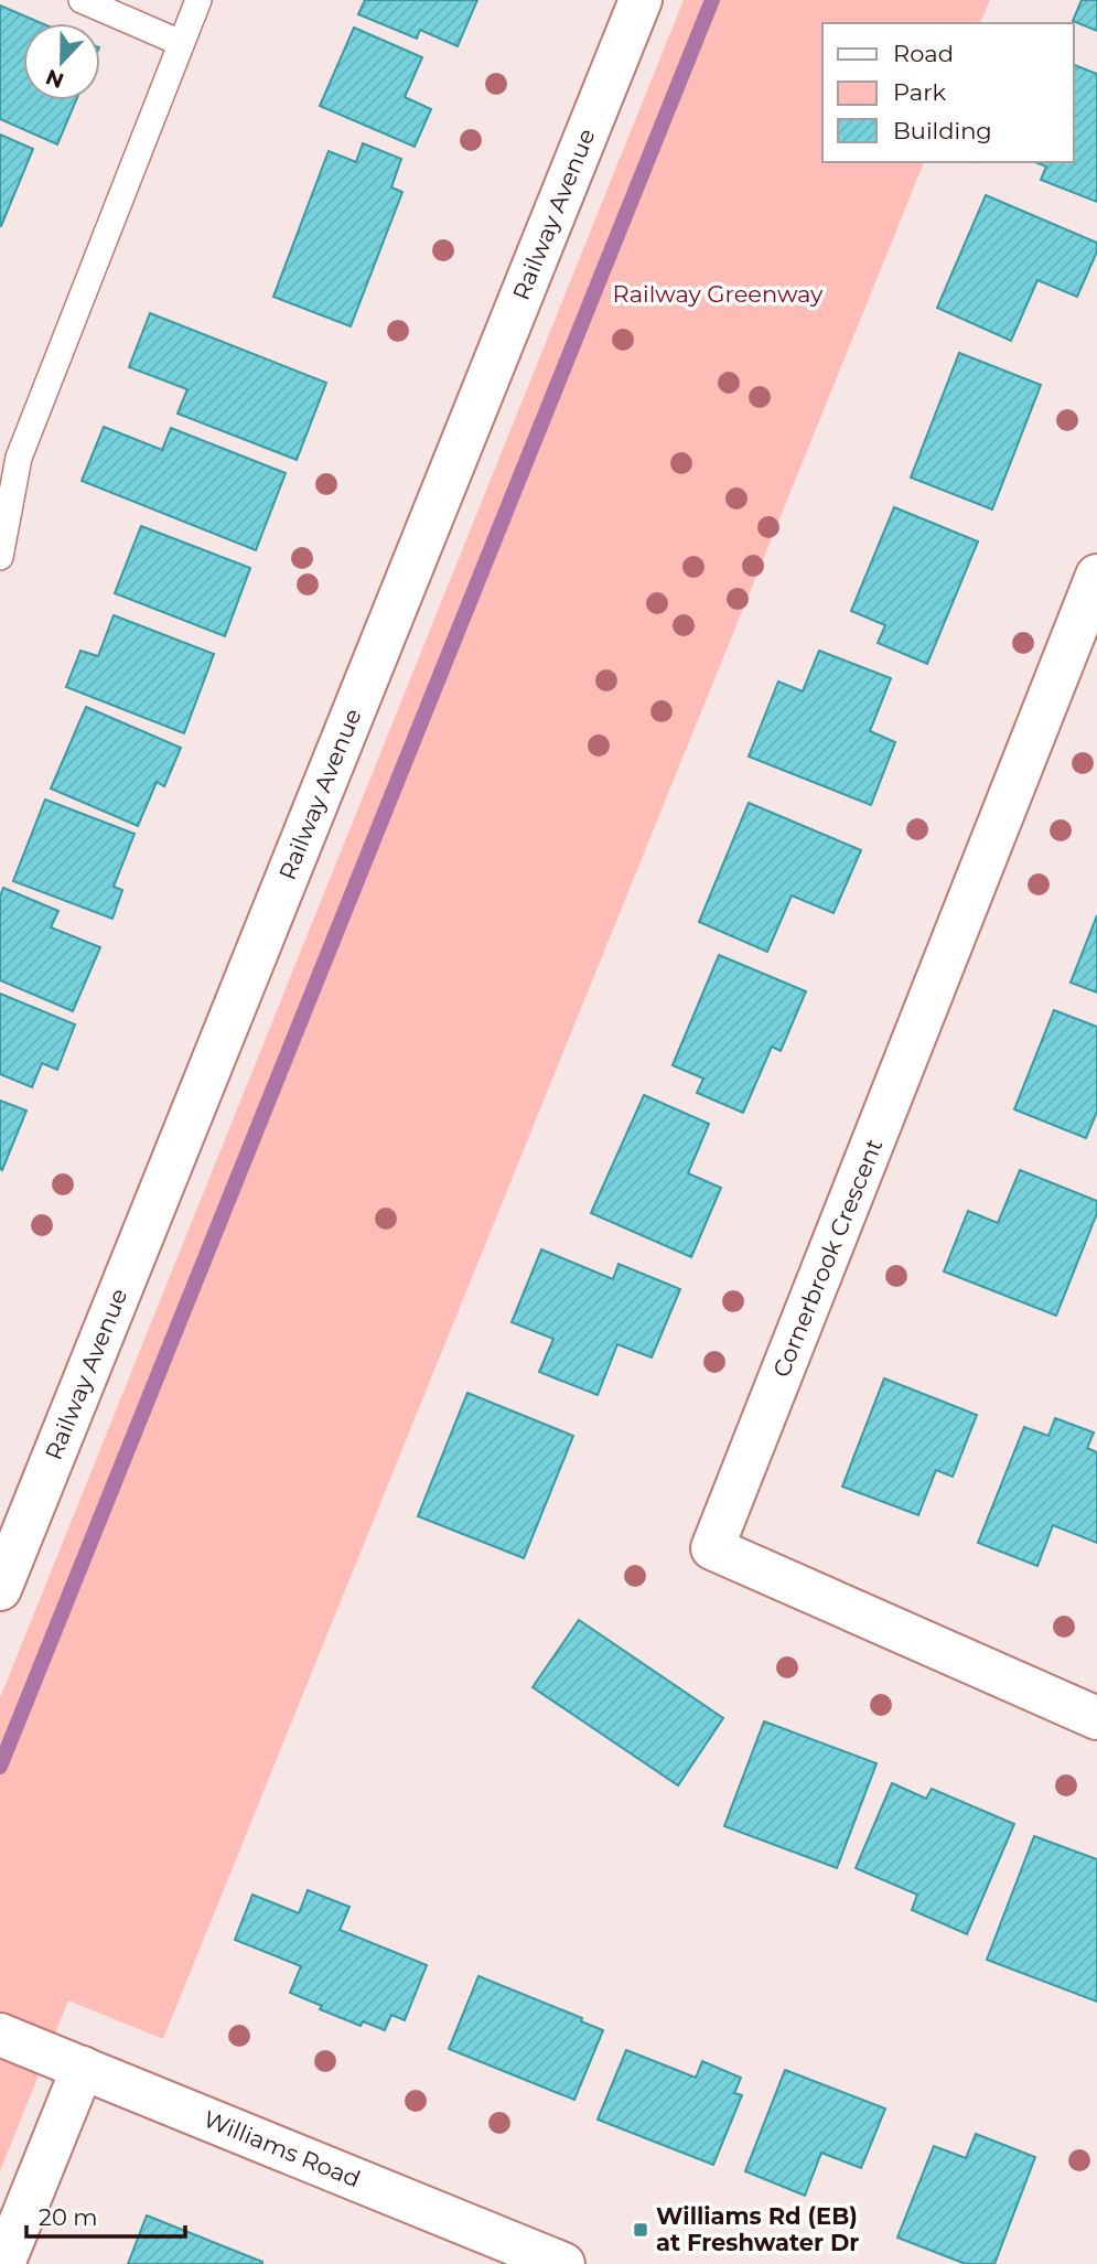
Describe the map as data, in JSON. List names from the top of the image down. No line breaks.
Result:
{"streets":{"street":["Railway Avenue","Cornerbrook Crescent","Williams Road"]},"parks":["Railway Greenway"],"places":{"transit":["Williams Rd (EB) at Freshwater Dr"]},"legend":["Road","Park","Building"],"scale_bar":"20 m","north":"bottom"}
